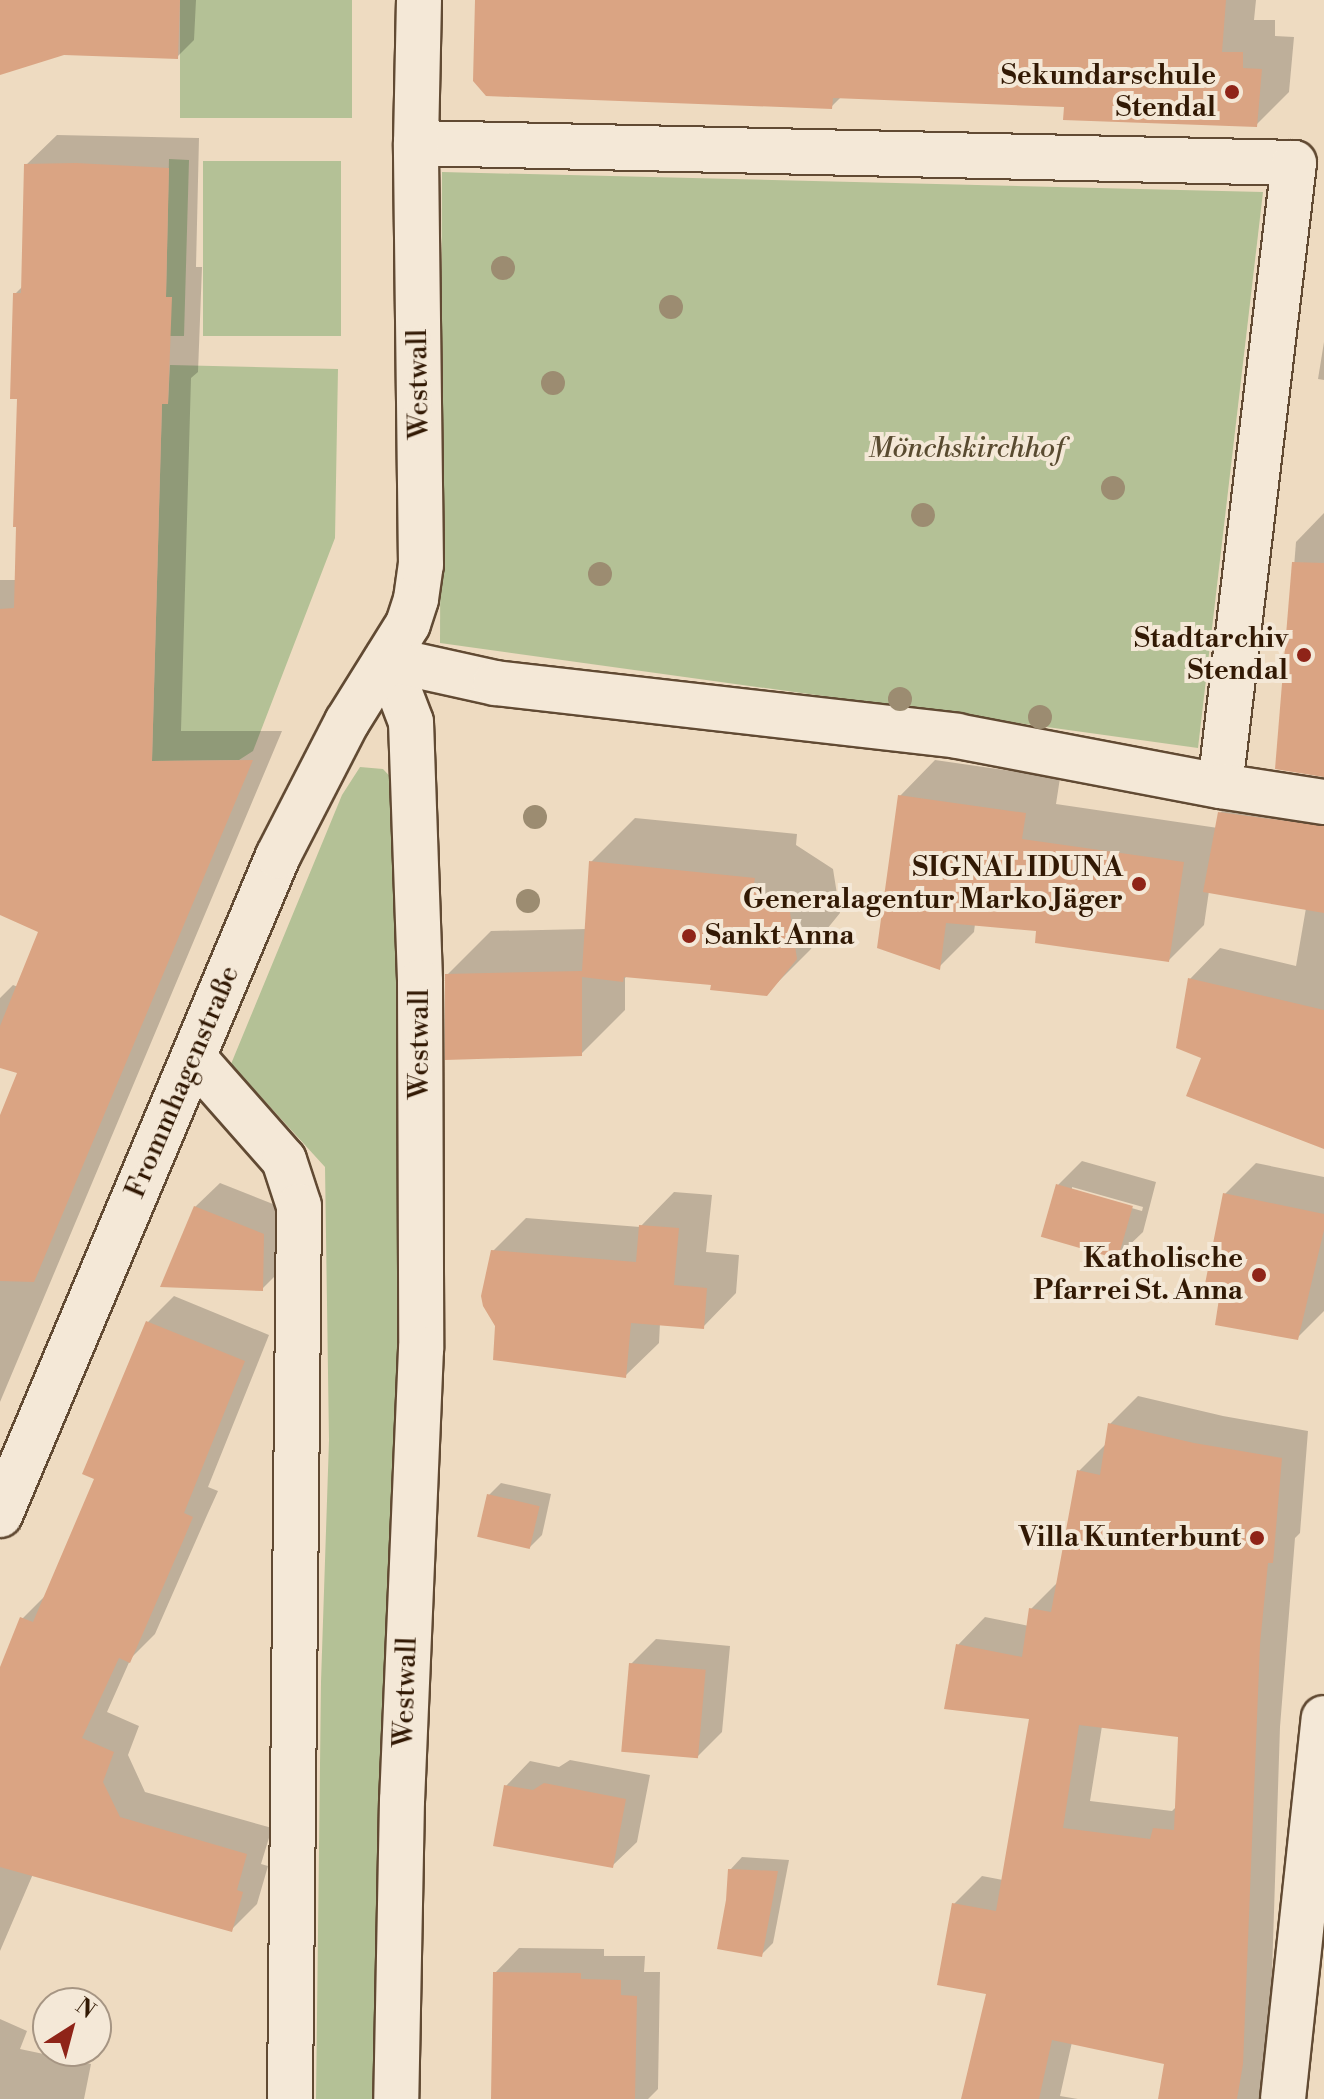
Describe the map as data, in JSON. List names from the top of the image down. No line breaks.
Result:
{"streets":{"street":["Westwall","Frommhagenstraße"]},"crossings":[["Westwall","Frommhagenstraße"]],"parks":["Mönchskirchhof"],"places":["Sekundarschule Stendal","Stadtarchiv Stendal","SIGNAL IDUNA Generalagentur Marko Jäger","Sankt Anna","Katholische Pfarrei St. Anna","Villa Kunterbunt"],"north":"top right"}
